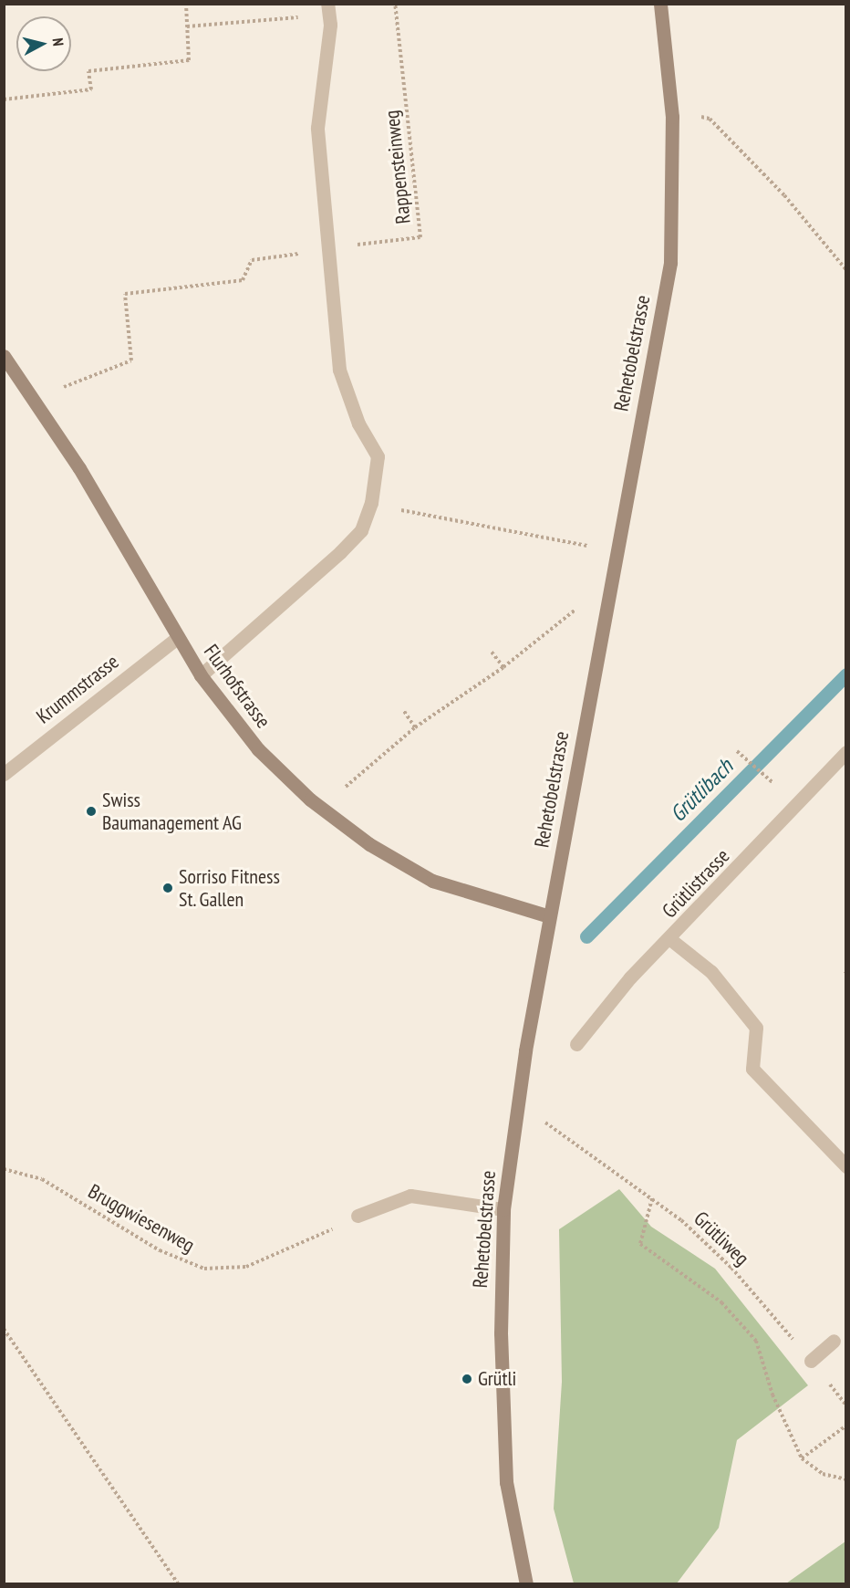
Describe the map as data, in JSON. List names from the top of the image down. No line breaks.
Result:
{"streets":{"street":["Rehetobelstrasse","Flurhofstrasse","Krummstrasse","Grütlistrasse"],"path":["Rappensteinweg","Bruggwiesenweg","Grütliweg"]},"crossings":[["Rehetobelstrasse","Flurhofstrasse"],["Flurhofstrasse","Krummstrasse"]],"water":["Grütlibach"],"places":["Swiss Baumanagement AG","Sorriso Fitness St. Gallen","Grütli"],"north":"right"}
